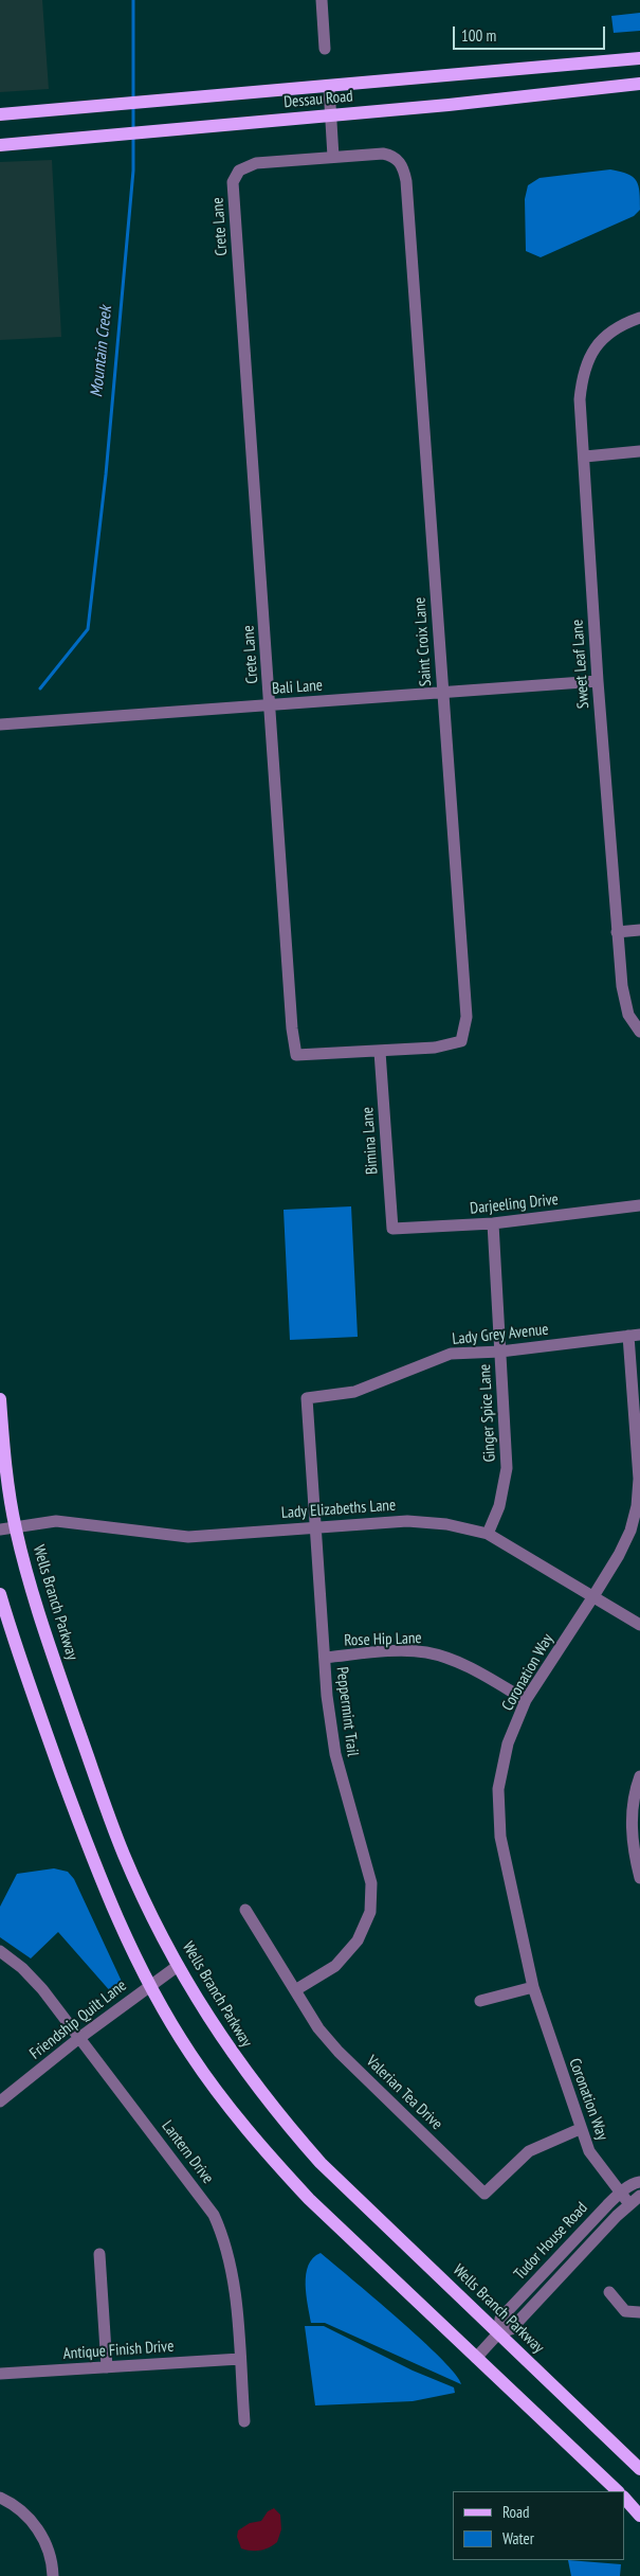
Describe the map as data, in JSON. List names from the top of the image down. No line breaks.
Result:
{"streets":{"main road":["Dessau Road","Wells Branch Parkway"],"street":["Crete Lane","Saint Croix Lane","Sweet Leaf Lane","Bali Lane","Bimina Lane","Darjeeling Drive","Lady Grey Avenue","Ginger Spice Lane","Lady Elizabeths Lane","Rose Hip Lane","Coronation Way","Peppermint Trail","Friendship Quilt Lane","Valerian Tea Drive","Lantern Drive","Tudor House Road","Antique Finish Drive"]},"crossings":[["Crete Lane","Saint Croix Lane"],["Crete Lane","Bali Lane"],["Crete Lane","Bimina Lane"],["Saint Croix Lane","Bali Lane"],["Saint Croix Lane","Bimina Lane"],["Sweet Leaf Lane","Bali Lane"],["Bimina Lane","Darjeeling Drive"],["Darjeeling Drive","Ginger Spice Lane"],["Lady Grey Avenue","Ginger Spice Lane"],["Lady Grey Avenue","Coronation Way"],["Lady Grey Avenue","Peppermint Trail"],["Ginger Spice Lane","Lady Elizabeths Lane"],["Lady Elizabeths Lane","Wells Branch Parkway"],["Lady Elizabeths Lane","Coronation Way"],["Lady Elizabeths Lane","Peppermint Trail"],["Wells Branch Parkway","Friendship Quilt Lane"],["Wells Branch Parkway","Tudor House Road"],["Rose Hip Lane","Coronation Way"],["Rose Hip Lane","Peppermint Trail"],["Coronation Way","Valerian Tea Drive"],["Coronation Way","Tudor House Road"],["Peppermint Trail","Valerian Tea Drive"],["Friendship Quilt Lane","Lantern Drive"],["Lantern Drive","Antique Finish Drive"]],"water":["Mountain Creek"],"legend":["Road","Water"],"scale_bar":"100 m"}
